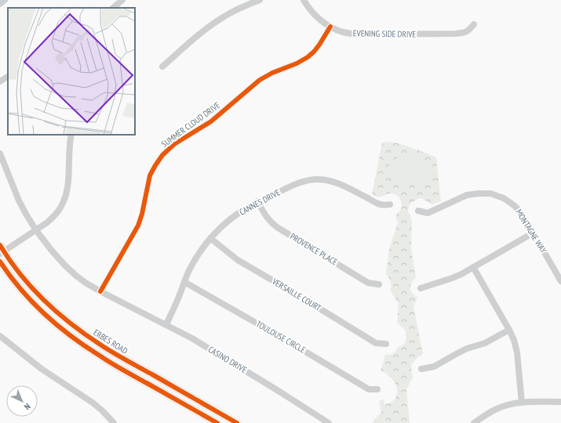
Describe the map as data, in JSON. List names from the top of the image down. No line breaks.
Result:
{"streets":{"main road":["ERBES ROAD"],"street":["EVENING SIDE DRIVE","SUMMER CLOUD DRIVE","CANNES DRIVE","MONTAGNE WAY","PROVENCE PLACE","VERSAILLE COURT","TOULOUSE CIRCLE","CASINO DRIVE"]},"crossings":[["EVENING SIDE DRIVE","SUMMER CLOUD DRIVE"],["SUMMER CLOUD DRIVE","CASINO DRIVE"],["CANNES DRIVE","PROVENCE PLACE"],["CANNES DRIVE","VERSAILLE COURT"],["CANNES DRIVE","TOULOUSE CIRCLE"],["CANNES DRIVE","CASINO DRIVE"]],"north":"bottom right"}
